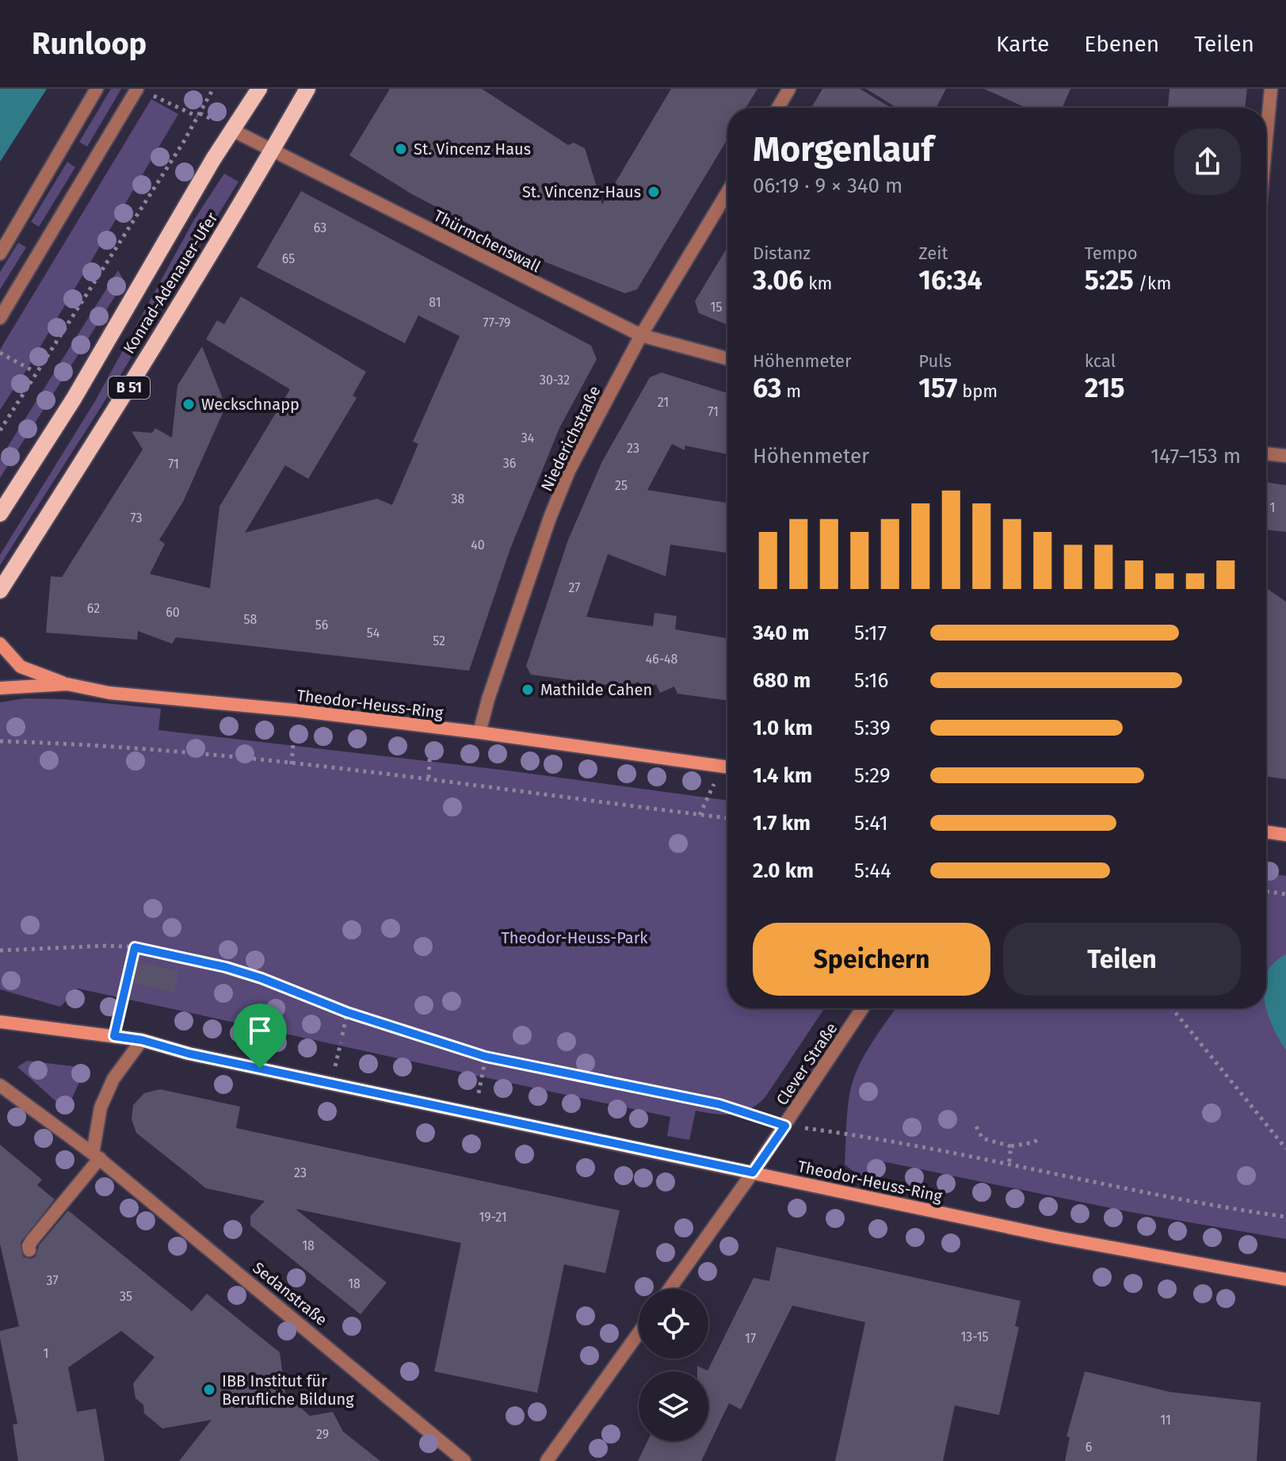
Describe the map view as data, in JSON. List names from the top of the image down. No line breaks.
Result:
{"streets":{"main road":["Konrad-Adenauer-Ufer","B 51","Theodor-Heuss-Ring"],"street":["Thürmchenswall","Niederichstraße","Clever Straße","Sedanstraße"]},"crossings":[["Thürmchenswall","Konrad-Adenauer-Ufer"],["Thürmchenswall","Niederichstraße"],["Niederichstraße","Theodor-Heuss-Ring"],["Theodor-Heuss-Ring","Clever Straße"]],"parks":["Theodor-Heuss-Park"],"places":["St. Vincenz Haus","St. Vincenz-Haus","Weckschnapp","Mathilde Cahen","IBB Institut für Berufliche Bildung"],"house_numbers":["63","65","81","15","77-79","30-32","21","71","34","23","36","71","25","38","1","73","40","27","62","60","58","56","54","52","46-48","23","19-21","18","37","18","35","13-15","17","1","11","29","6"],"page":{"header":"Runloop","nav":["Karte","Ebenen","Teilen"],"heading":["Morgenlauf","06:19 · 9 × 340 m"],"stats":[["Distanz","3.06 km"],["Zeit","16:34"],["Tempo","5:25 /km"],["Höhenmeter","63 m"],["Puls","157 bpm"],["kcal","215"]],"chart":["Höhenmeter","147–153 m"],"list":[{"name":"340 m","note":"5:17"},{"name":"680 m","note":"5:16"},{"name":"1.0 km","note":"5:39"},{"name":"1.4 km","note":"5:29"},{"name":"1.7 km","note":"5:41"},{"name":"2.0 km","note":"5:44"}],"buttons":["Speichern","Teilen"]}}
